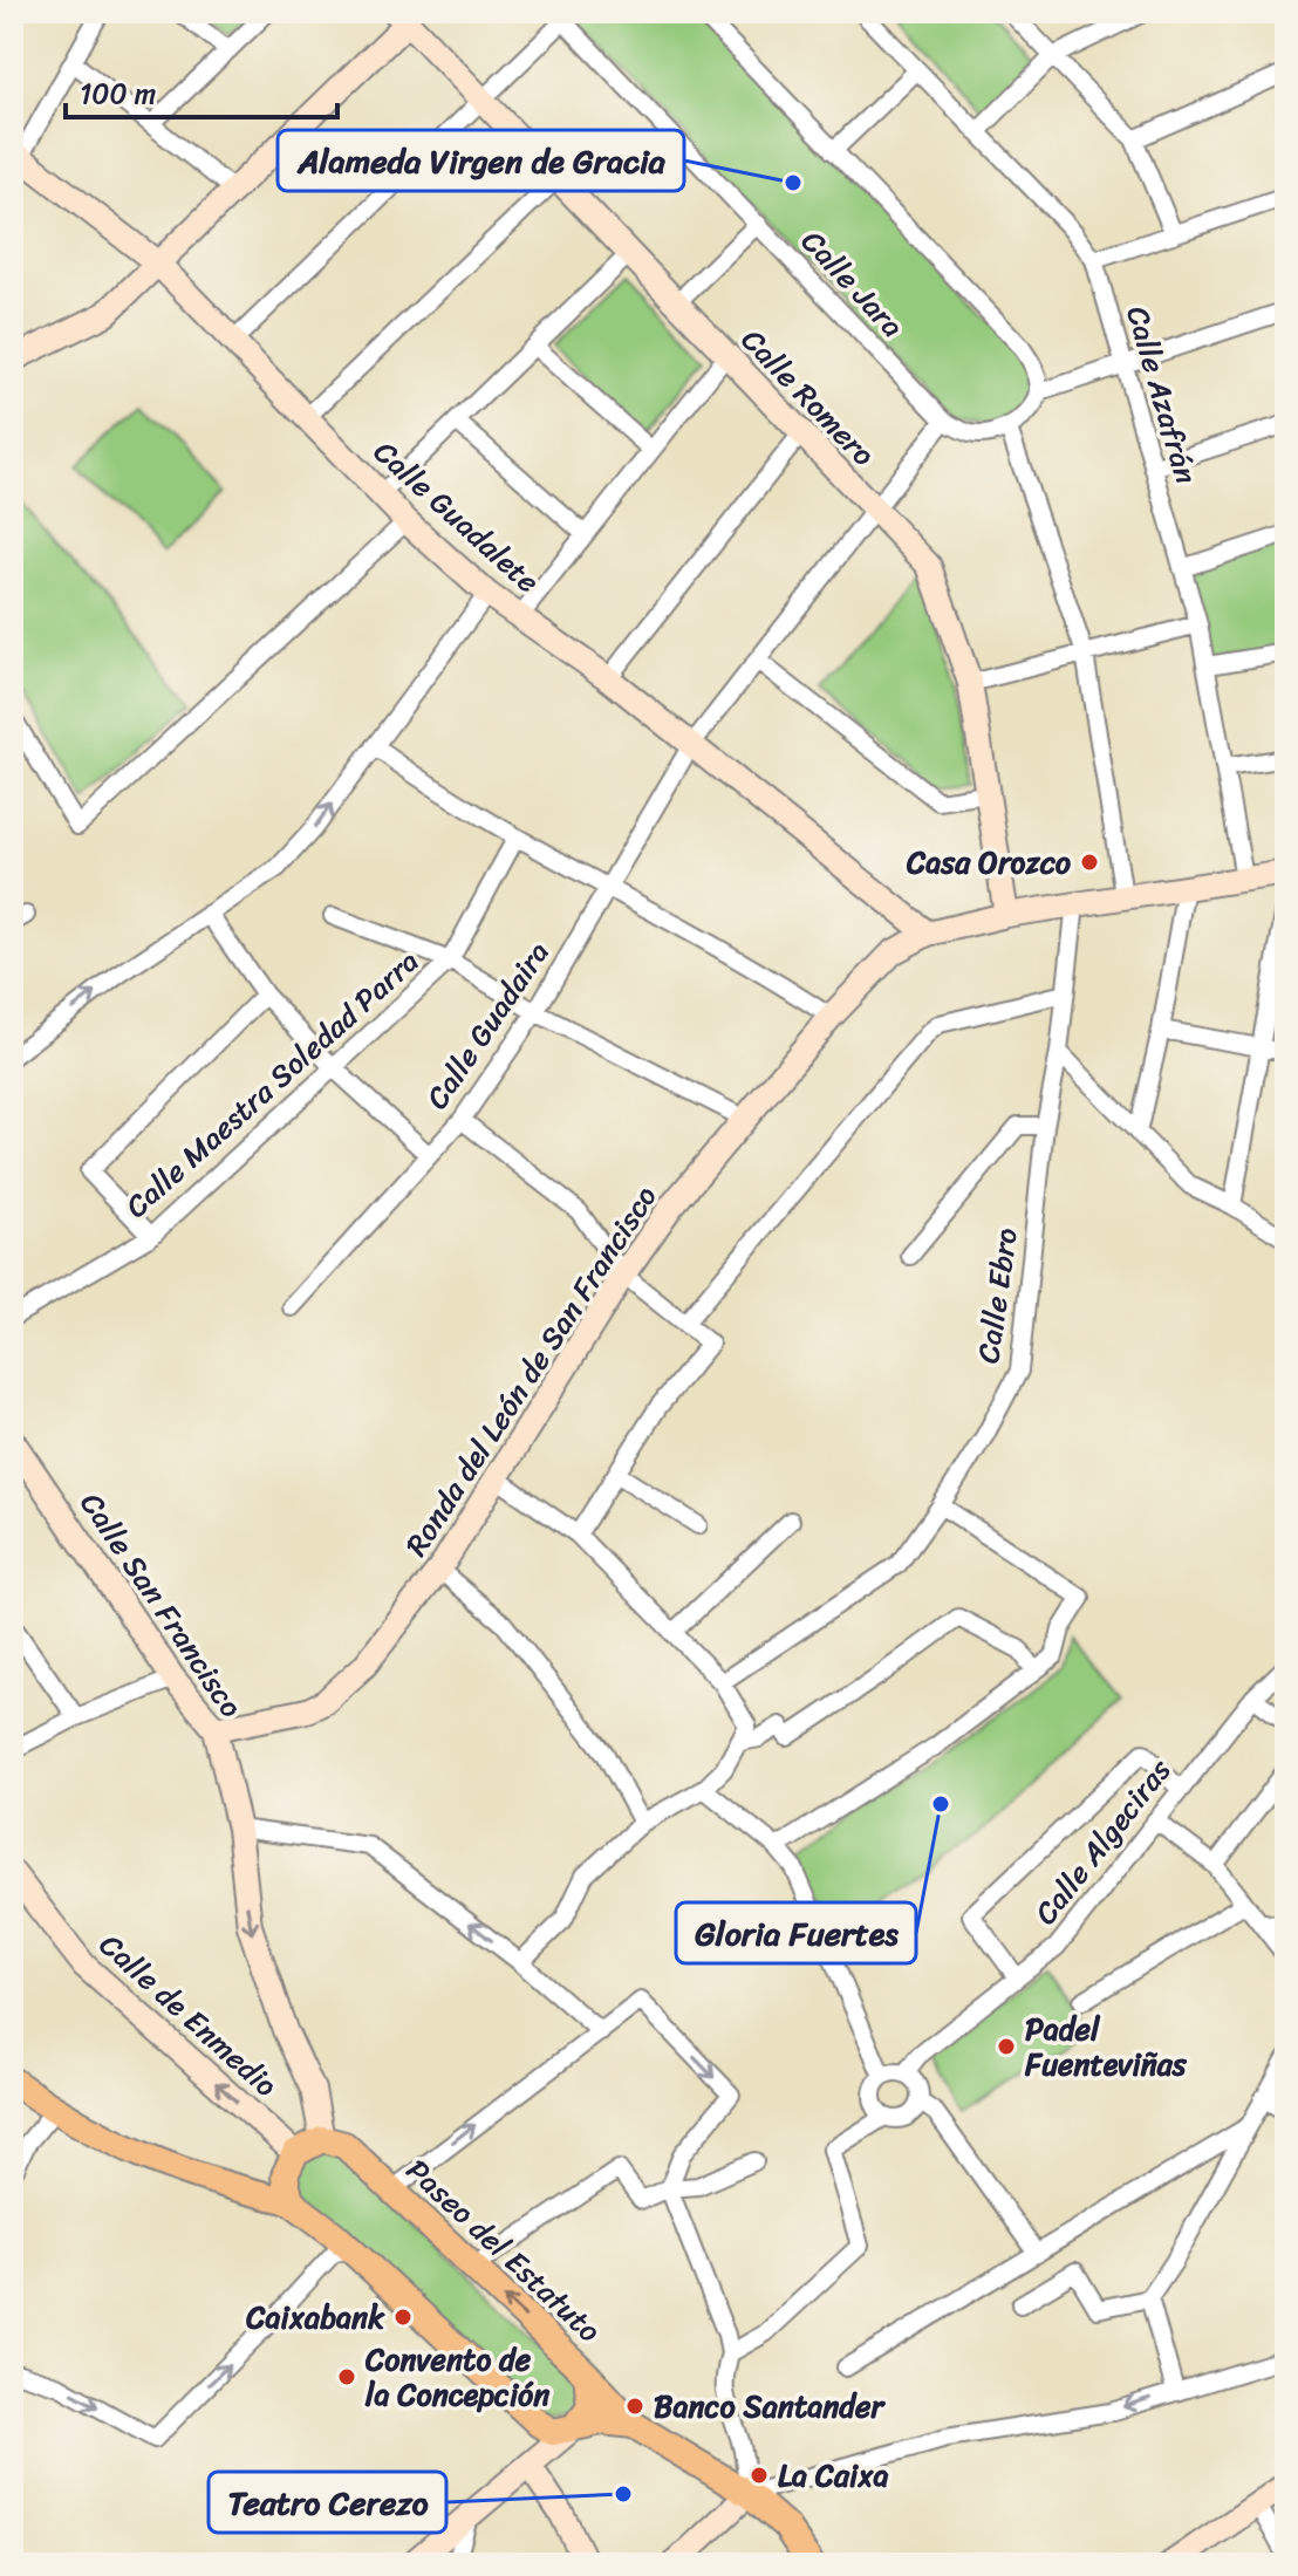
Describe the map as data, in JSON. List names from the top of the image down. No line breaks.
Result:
{"streets":{"main road":["Paseo del Estatuto"],"street":["Calle Jara","Calle Azafrán","Calle Romero","Calle Guadalete","Calle Guadaira","Calle Maestra Soledad Parra","Calle Ebro","Ronda del León de San Francisco","Calle San Francisco","Calle Algeciras","Calle de Enmedio"]},"crossings":[["Calle Jara","Calle Guadaira"],["Calle Azafrán","Ronda del León de San Francisco"],["Calle Romero","Calle Guadaira"],["Calle Romero","Ronda del León de San Francisco"],["Calle Guadalete","Calle Guadaira"],["Calle Guadalete","Ronda del León de San Francisco"],["Calle Ebro","Ronda del León de San Francisco"],["Ronda del León de San Francisco","Calle San Francisco"],["Calle San Francisco","Paseo del Estatuto"]],"one_way":["Calle San Francisco","Calle de Enmedio"],"places":["Alameda Virgen de Gracia","Casa Orozco","Gloria Fuertes","Padel Fuenteviñas","Caixabank","Convento de la Concepción","Banco Santander","La Caixa","Teatro Cerezo"],"scale_bar":"100 m"}
